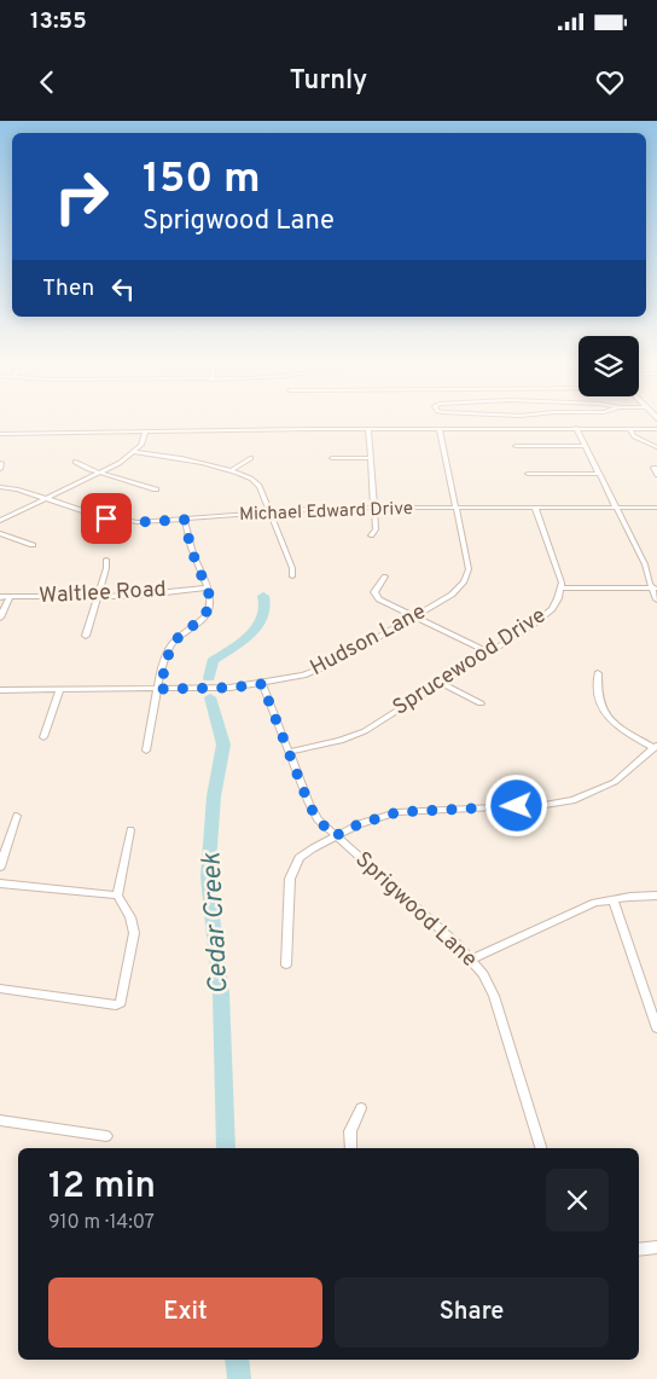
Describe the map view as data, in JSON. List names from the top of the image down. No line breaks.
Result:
{"streets":{"street":["Michael Edward Drive","Waltlee Road","Hudson Lane","Sprucewood Drive","Sprigwood Lane"]},"crossings":[["Michael Edward Drive","Hudson Lane"],["Michael Edward Drive","Sprucewood Drive"],["Hudson Lane","Sprigwood Lane"],["Sprucewood Drive","Sprigwood Lane"]],"water":["Cedar Creek"],"page":{"status":"13:55","header":"Turnly","turn":["150 m","Sprigwood Lane"],"then":"Then","heading":["12 min","910 m · 14:07"],"buttons":["Exit","Share"]}}
